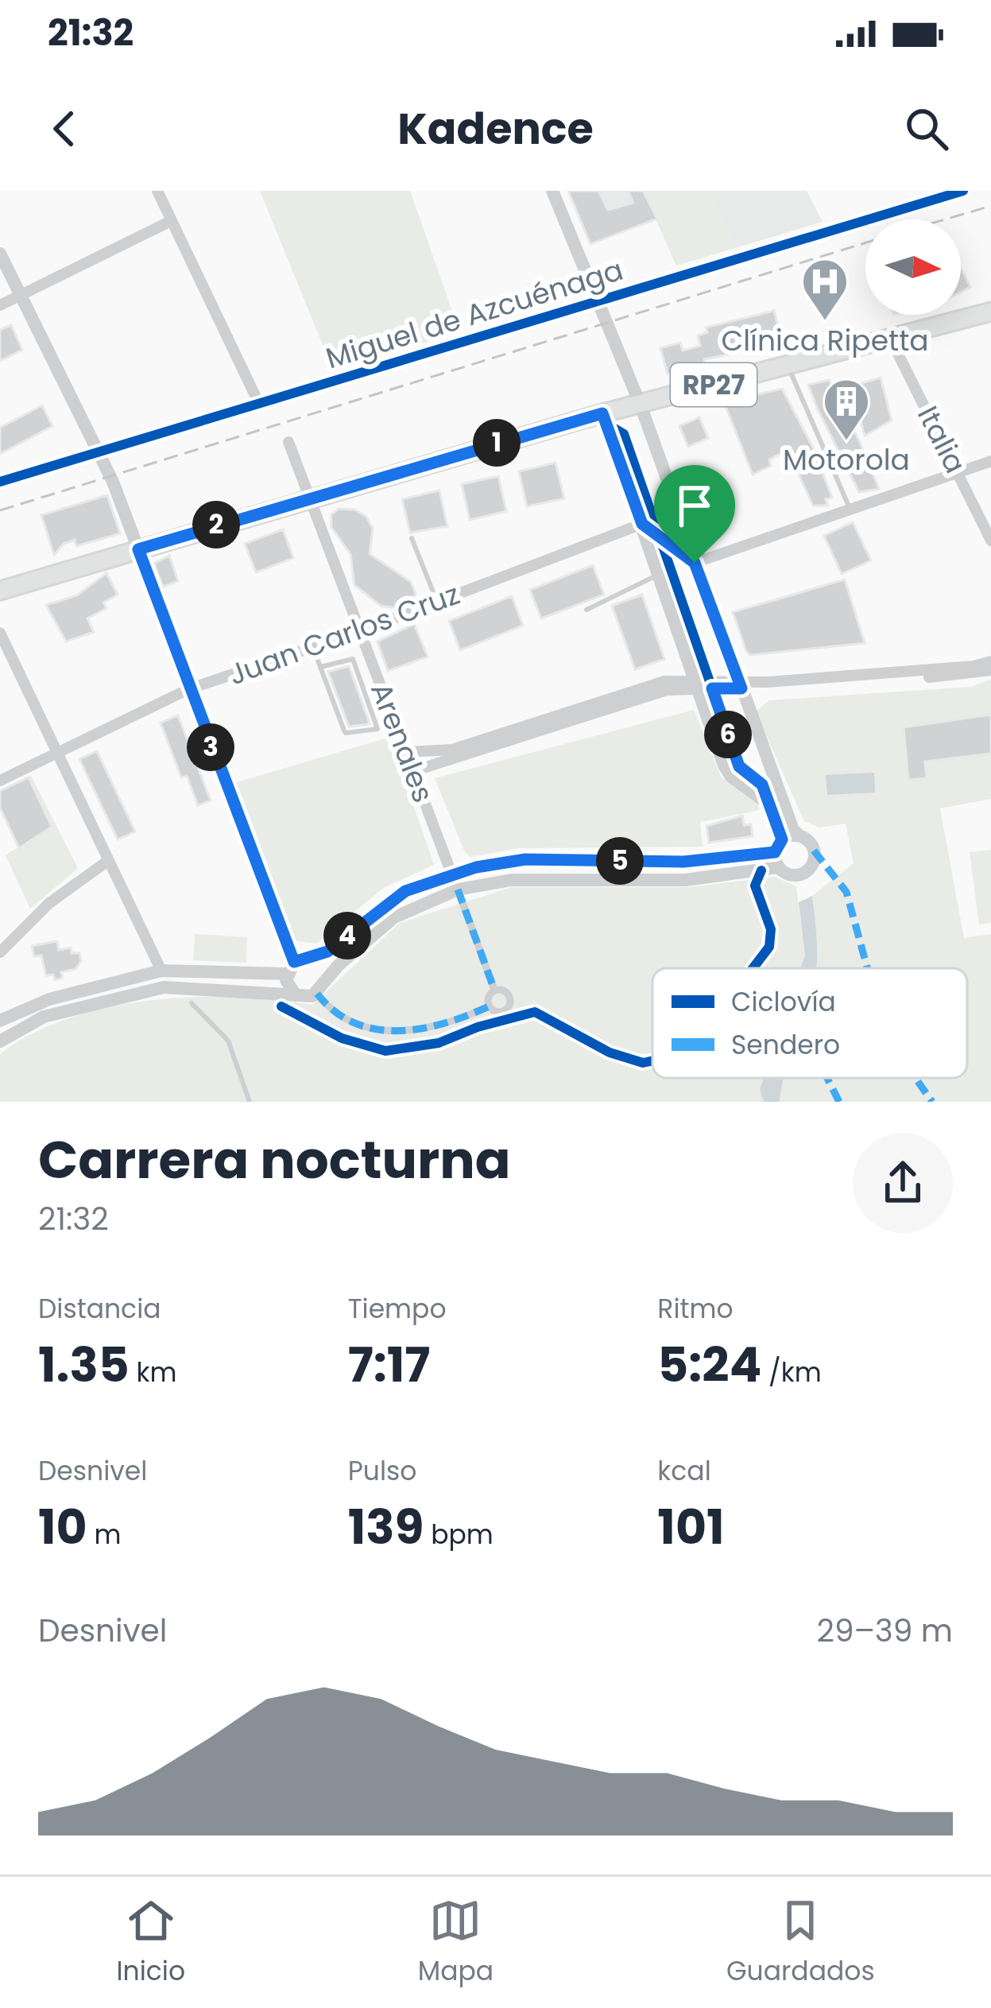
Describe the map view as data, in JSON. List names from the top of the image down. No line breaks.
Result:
{"streets":{"main road":["RP27"],"street":["Miguel de Azcuénaga","Italia","Juan Carlos Cruz","Arenales"]},"crossings":[["RP27","Italia"],["RP27","Arenales"],["Juan Carlos Cruz","Arenales"]],"places":{"hospital":["Clínica Ripetta"],"building":["Motorola"]},"legend":["Ciclovía","Sendero"],"north":"right","page":{"status":"21:32","header":"Kadence","pins":["1","2","6","3","5","4"],"heading":["Carrera nocturna","21:32"],"stats":[["Distancia","1.35 km"],["Tiempo","7:17"],["Ritmo","5:24 /km"],["Desnivel","10 m"],["Pulso","139 bpm"],["kcal","101"]],"chart":["Desnivel","29–39 m"],"tabs":["Inicio","Mapa","Guardados"]}}
